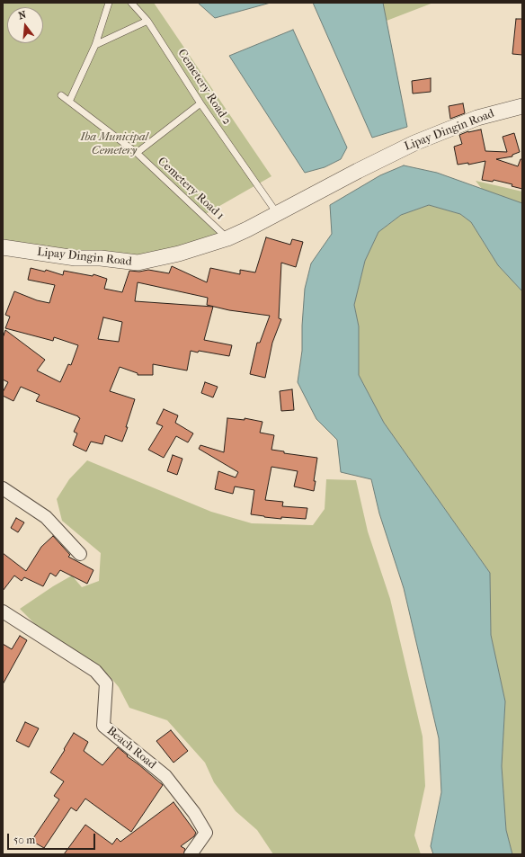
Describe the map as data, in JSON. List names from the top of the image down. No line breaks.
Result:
{"streets":{"street":["Lipay Dingin Road","Beach Road"],"lane":["Cemetery Road 2","Cemetery Road 1"]},"crossings":[["Cemetery Road 2","Lipay Dingin Road"],["Lipay Dingin Road","Cemetery Road 1"]],"parks":["Iba Municipal Cemetery"],"scale_bar":"50 m","north":"top"}
